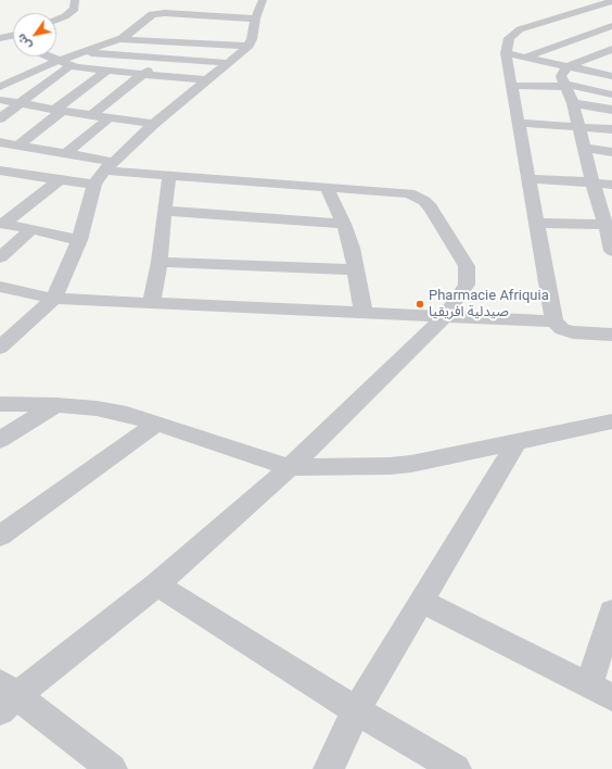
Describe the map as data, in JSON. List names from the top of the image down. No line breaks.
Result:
{"places":["Pharmacie Afriquia صيدلية افريقيا"],"north":"bottom left"}
